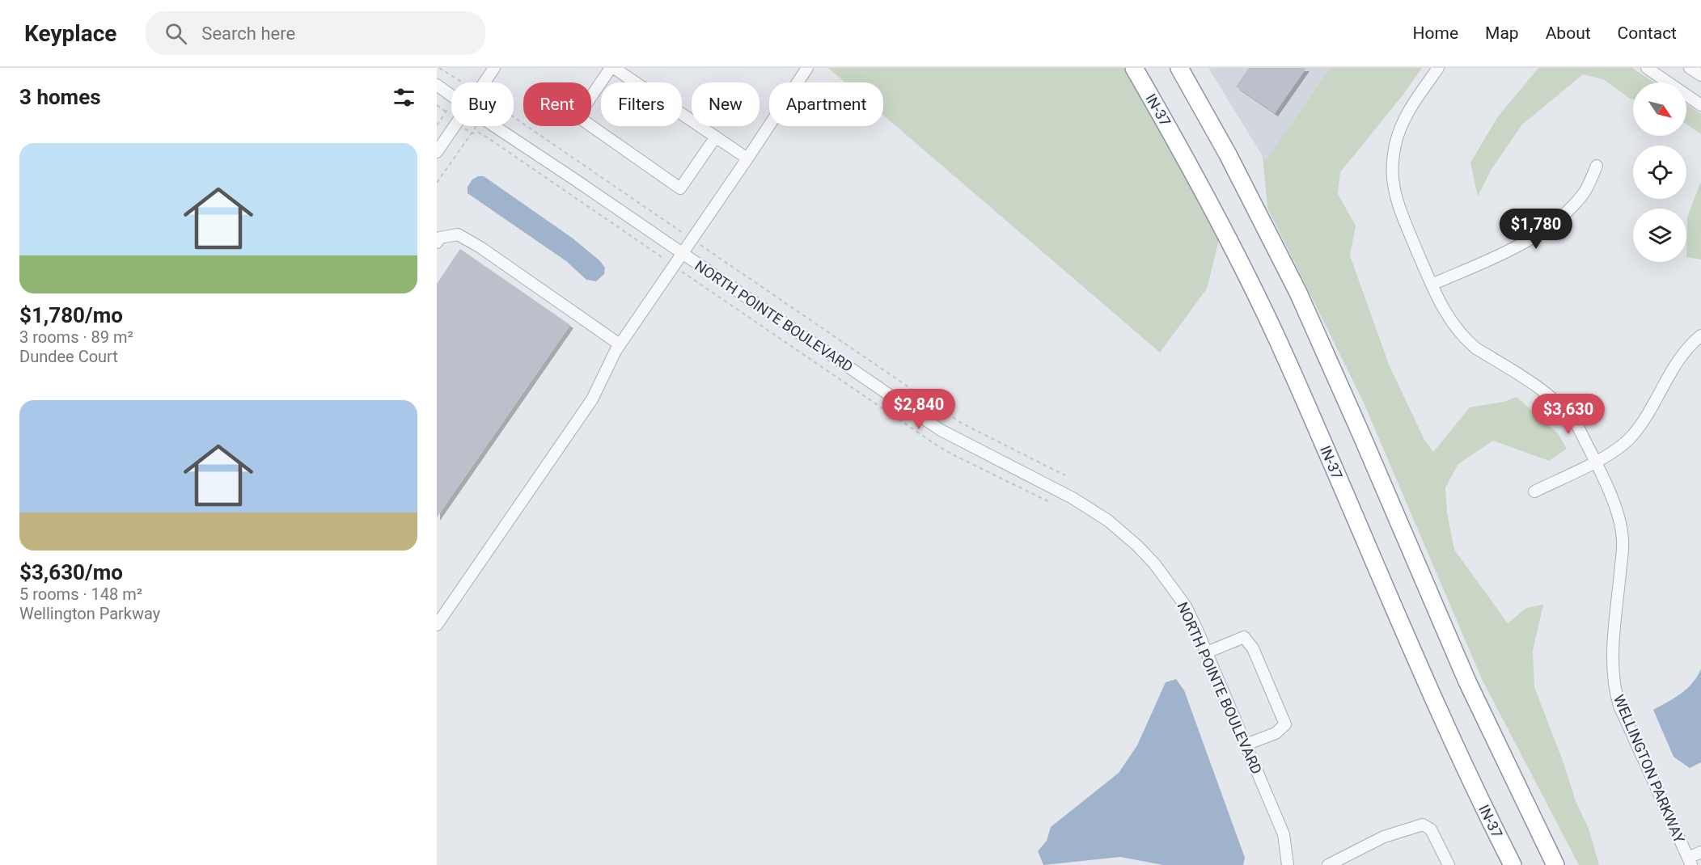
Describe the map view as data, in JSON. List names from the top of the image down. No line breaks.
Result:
{"streets":{"highway":["IN-37"],"street":["NORTH POINTE BOULEVARD","WELLINGTON PARKWAY"]},"north":"bottom right","page":{"header":"Keyplace","search":"Search here","nav":["Home","Map","About","Contact"],"heading":"3 homes","chip":["Buy","Rent","Filters","New","Apartment"],"list":[{"name":"$1,780/mo","note":"3 rooms · 89 m² · Dundee Court"},{"name":"$3,630/mo","note":"5 rooms · 148 m² · Wellington Parkway"}],"price":["$1,780","$2,840","$3,630"]}}
